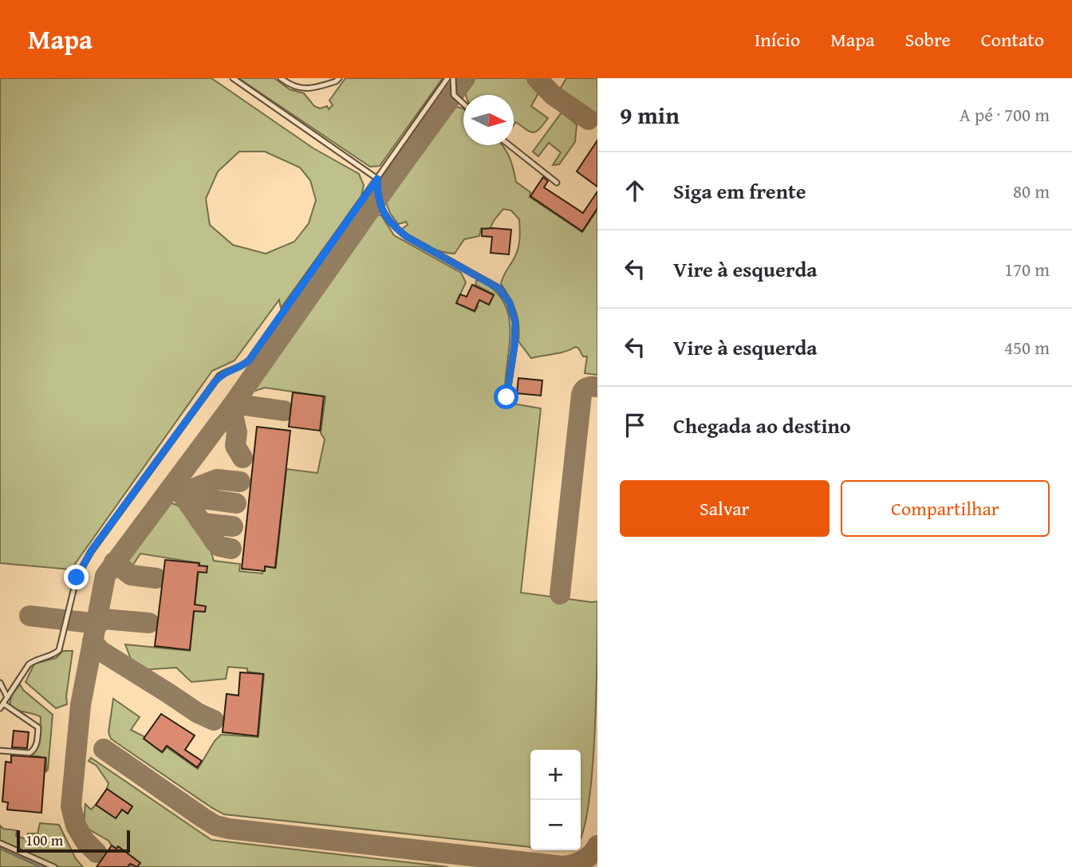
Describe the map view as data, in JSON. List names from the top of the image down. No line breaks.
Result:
{"scale_bar":"100 m","north":"right","page":{"header":"Mapa","nav":["Início","Mapa","Sobre","Contato"],"heading":["9 min","A pé · 700 m"],"list":[["Siga em frente","80 m"],["Vire à esquerda","170 m"],["Vire à esquerda","450 m"],"Chegada ao destino"],"buttons":["Salvar","Compartilhar"],"map_buttons":["+","−"],"scale":"100 m"}}
